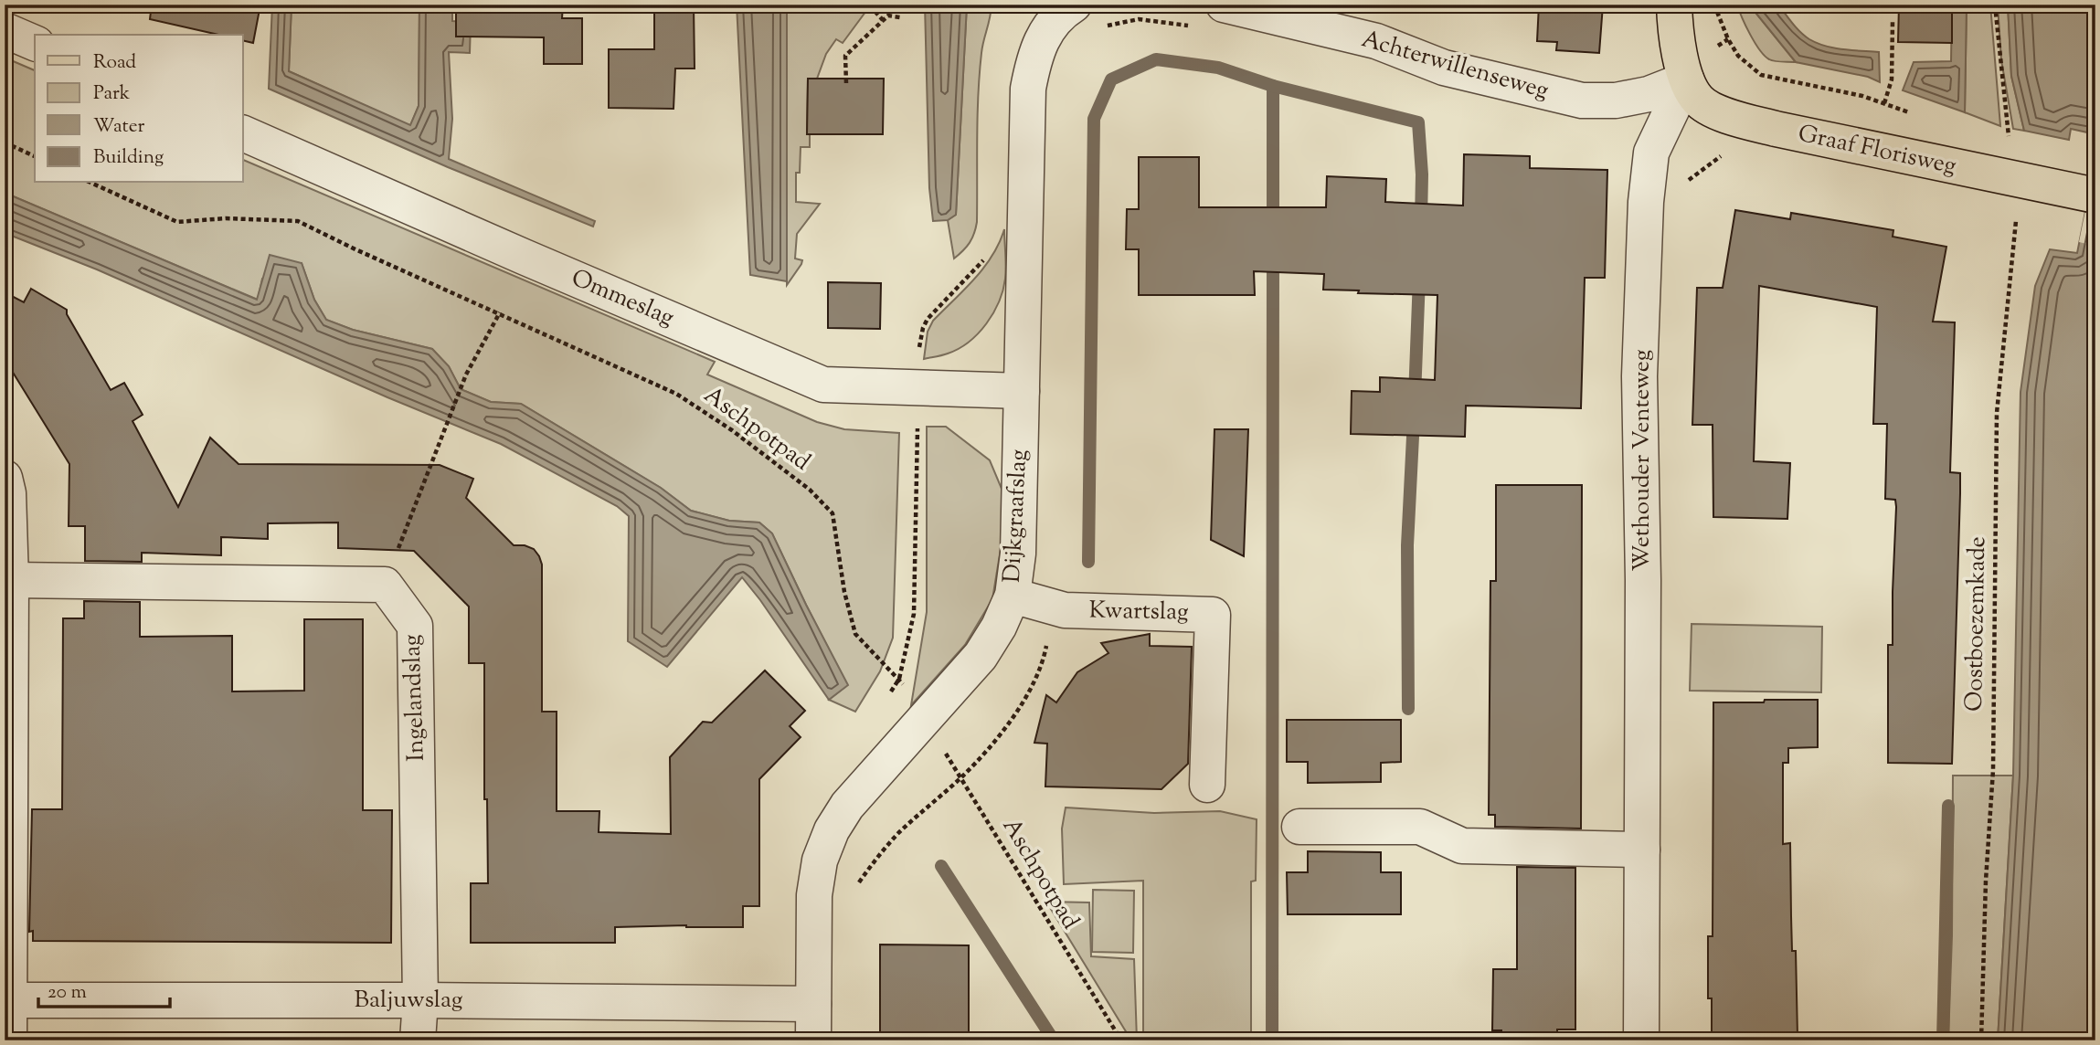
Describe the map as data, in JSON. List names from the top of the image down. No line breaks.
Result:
{"streets":{"main road":["Graaf Florisweg"],"street":["Achterwillenseweg","Ommeslag","Wethouder Venteweg","Dijkgraafslag","Kwartslag","Ingelandslag","Baljuwslag"],"path":["Aschpotpad","Oostboezemkade"]},"crossings":[["Achterwillenseweg","Graaf Florisweg"],["Achterwillenseweg","Wethouder Venteweg"],["Graaf Florisweg","Wethouder Venteweg"],["Ommeslag","Dijkgraafslag"],["Aschpotpad","Dijkgraafslag"],["Dijkgraafslag","Kwartslag"],["Dijkgraafslag","Baljuwslag"],["Ingelandslag","Baljuwslag"]],"legend":["Road","Park","Water","Building"],"scale_bar":"20 m"}
